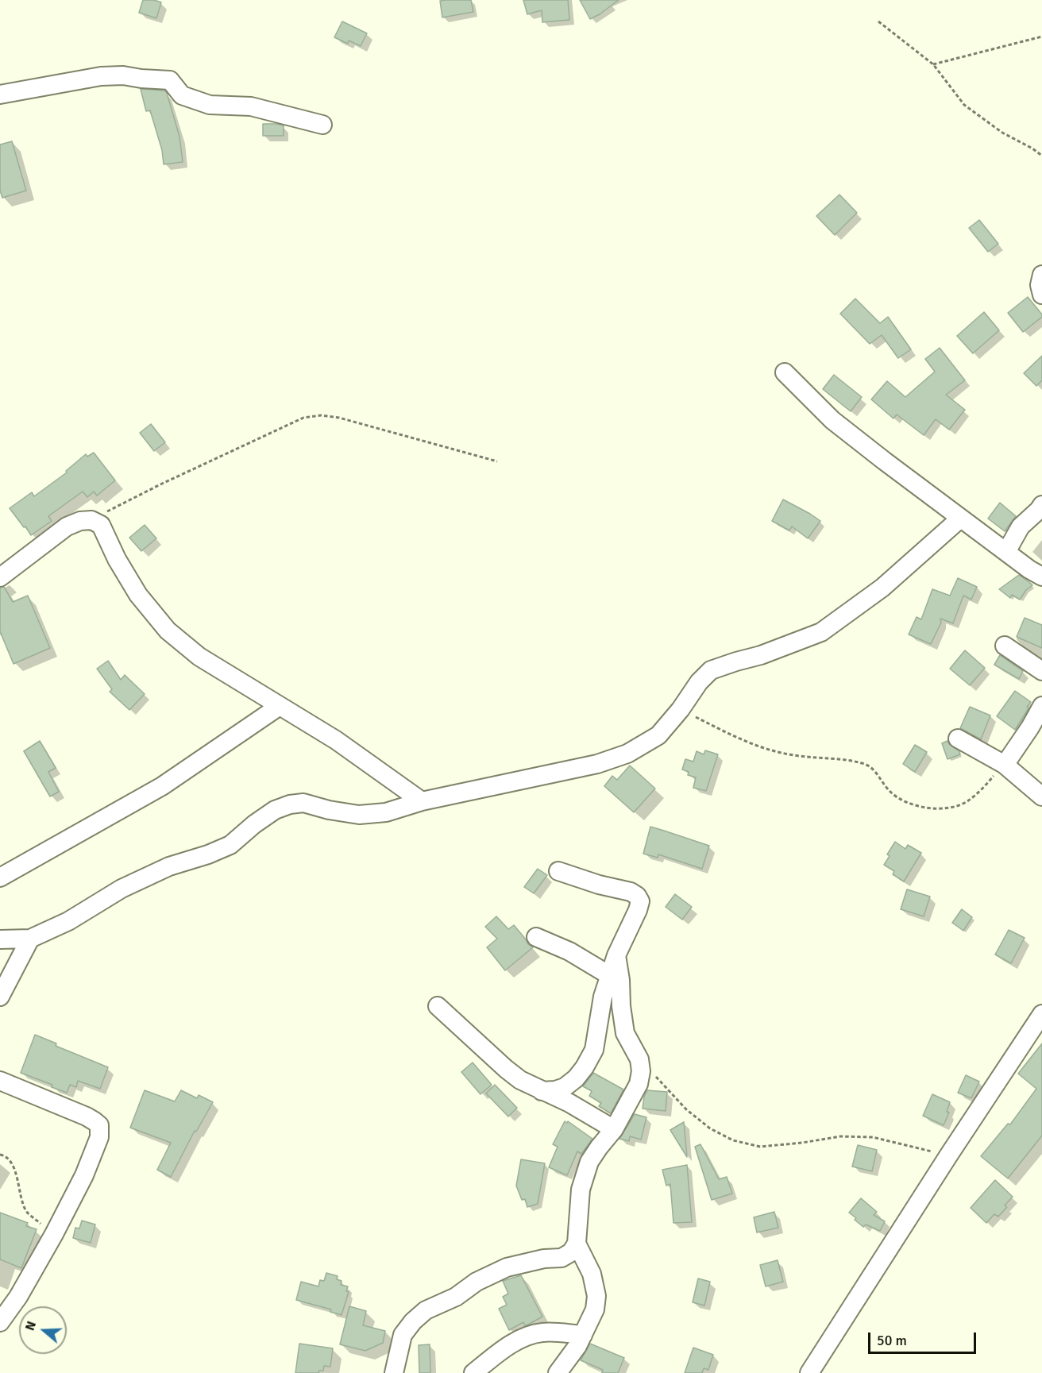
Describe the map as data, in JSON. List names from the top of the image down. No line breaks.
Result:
{"scale_bar":"50 m","north":"left"}
